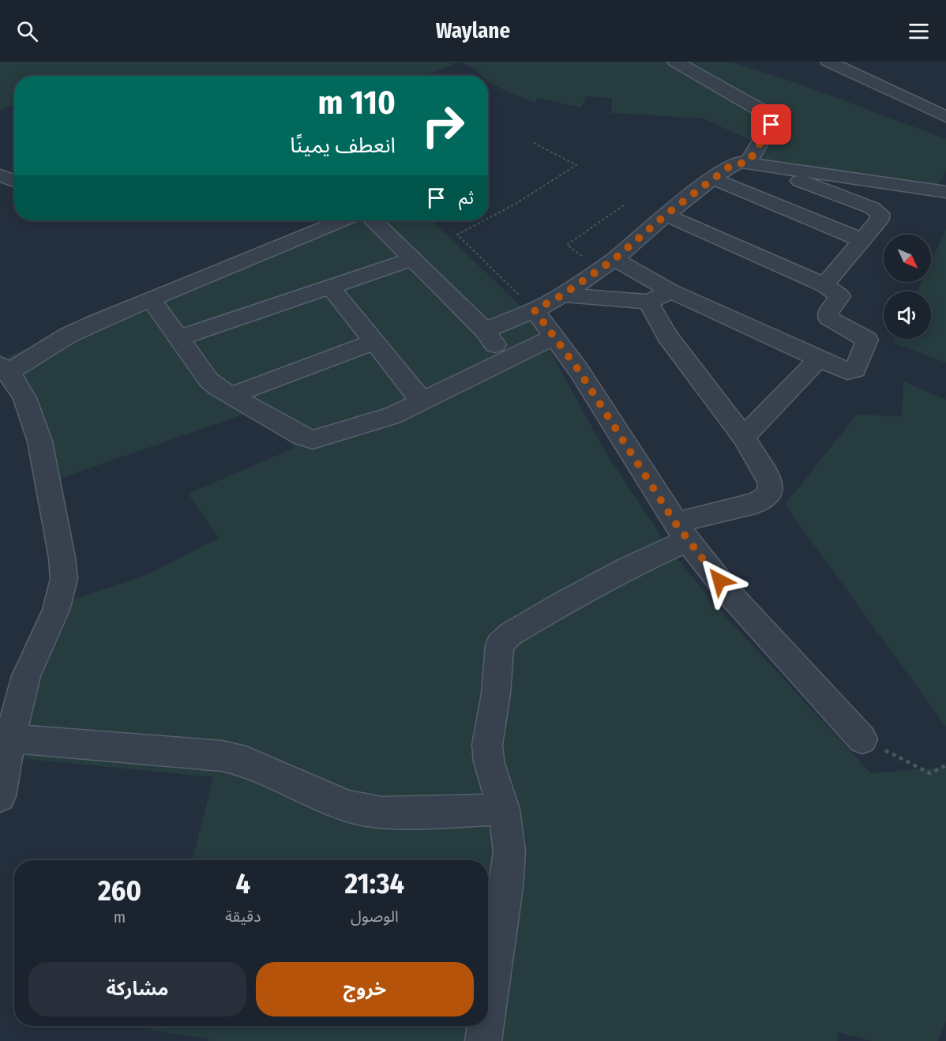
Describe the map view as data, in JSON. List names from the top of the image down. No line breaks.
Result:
{"north":"bottom right","page":{"header":"Waylane","turn":["110 m","انعطف يمينًا"],"then":"ثم","eta":["21:34","الوصول","4","دقيقة","260","m"],"buttons":["خروج","مشاركة"]}}
